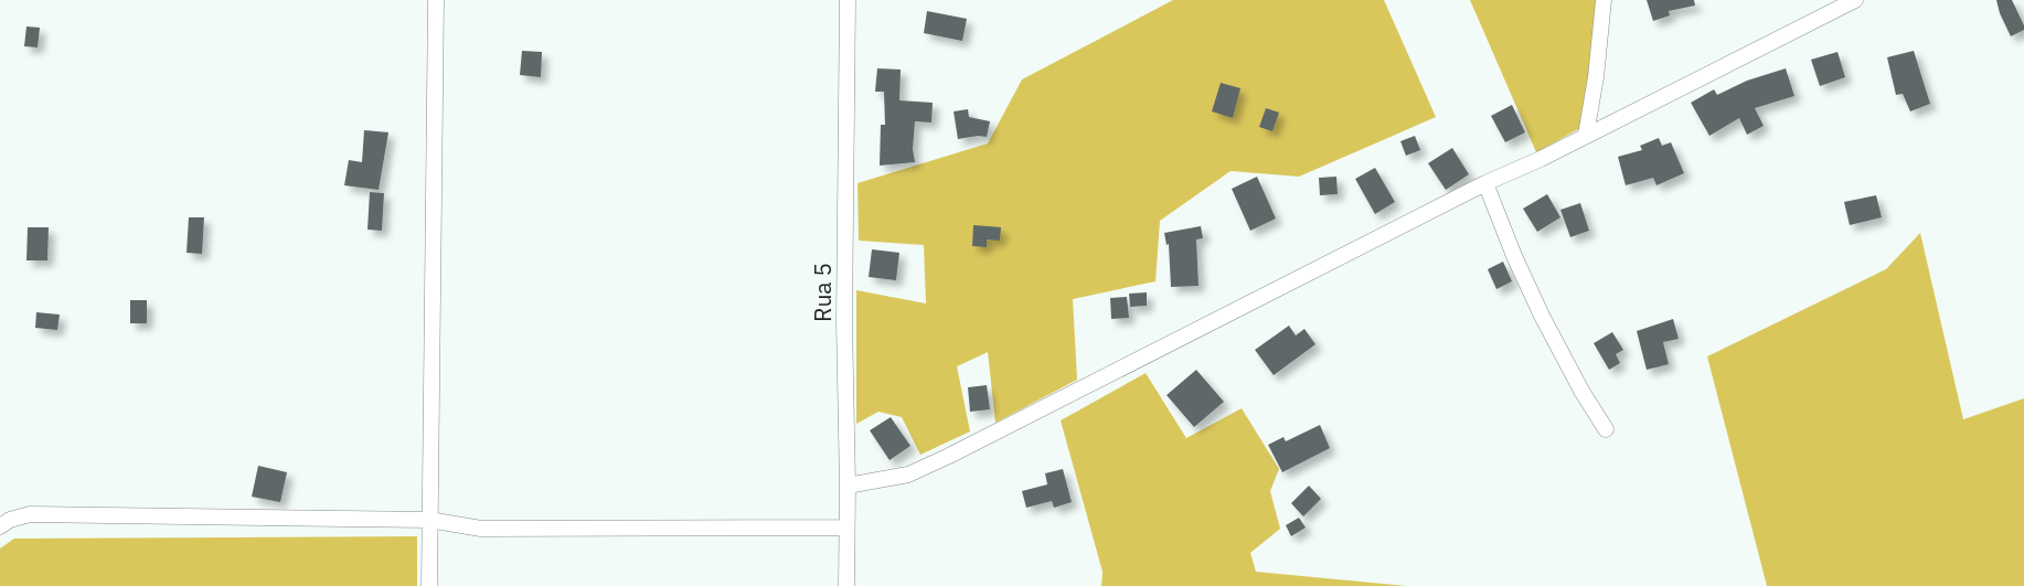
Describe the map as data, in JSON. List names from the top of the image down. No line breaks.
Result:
{"streets":{"street":["Rua 5"]}}
